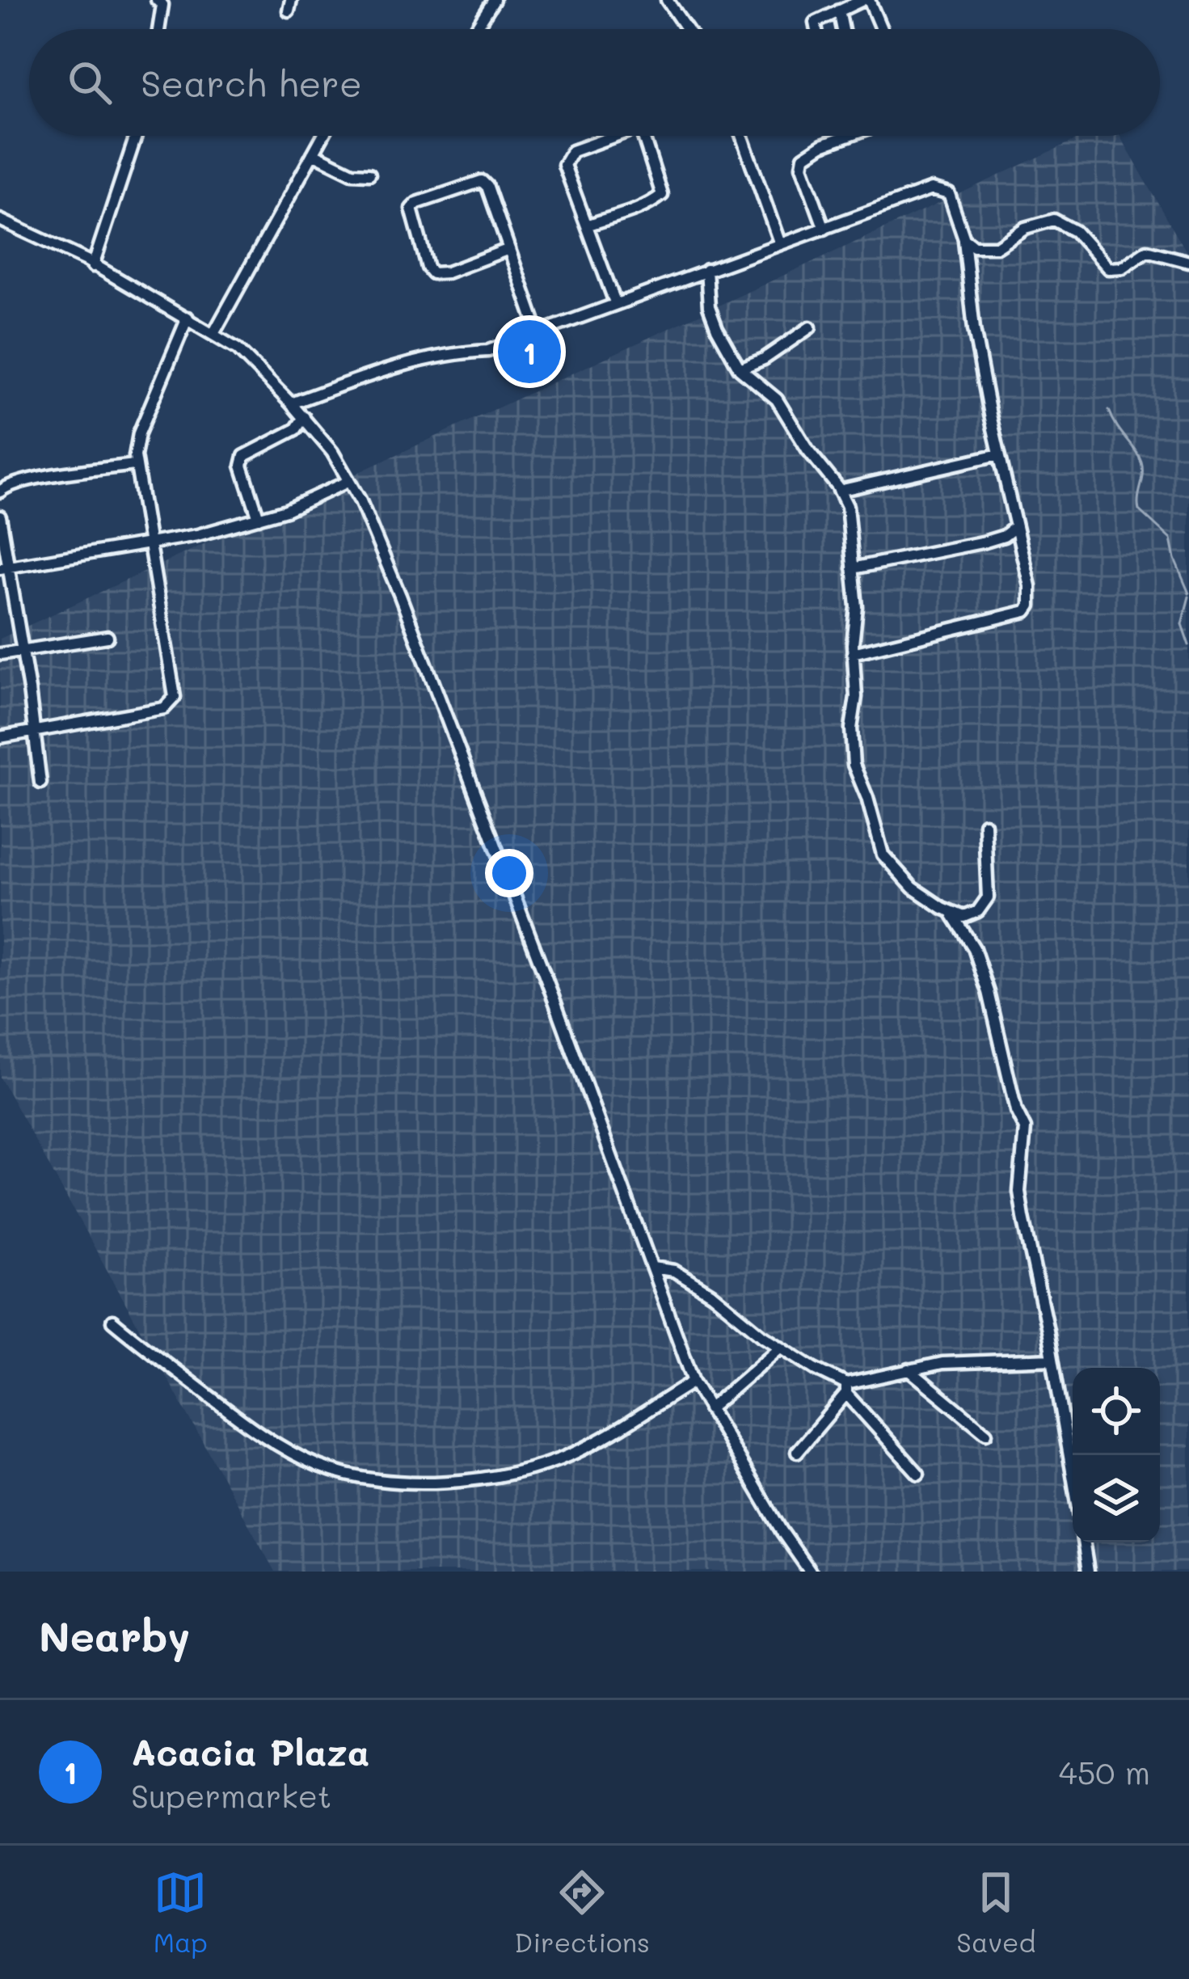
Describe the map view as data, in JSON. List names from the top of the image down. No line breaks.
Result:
{"page":{"search":"Search here","pins":"1","heading":"Nearby","list":[{"mark":"1","name":"Acacia Plaza","note":"Supermarket","value":"450 m"}],"nav":["Map","Directions","Saved"]}}
